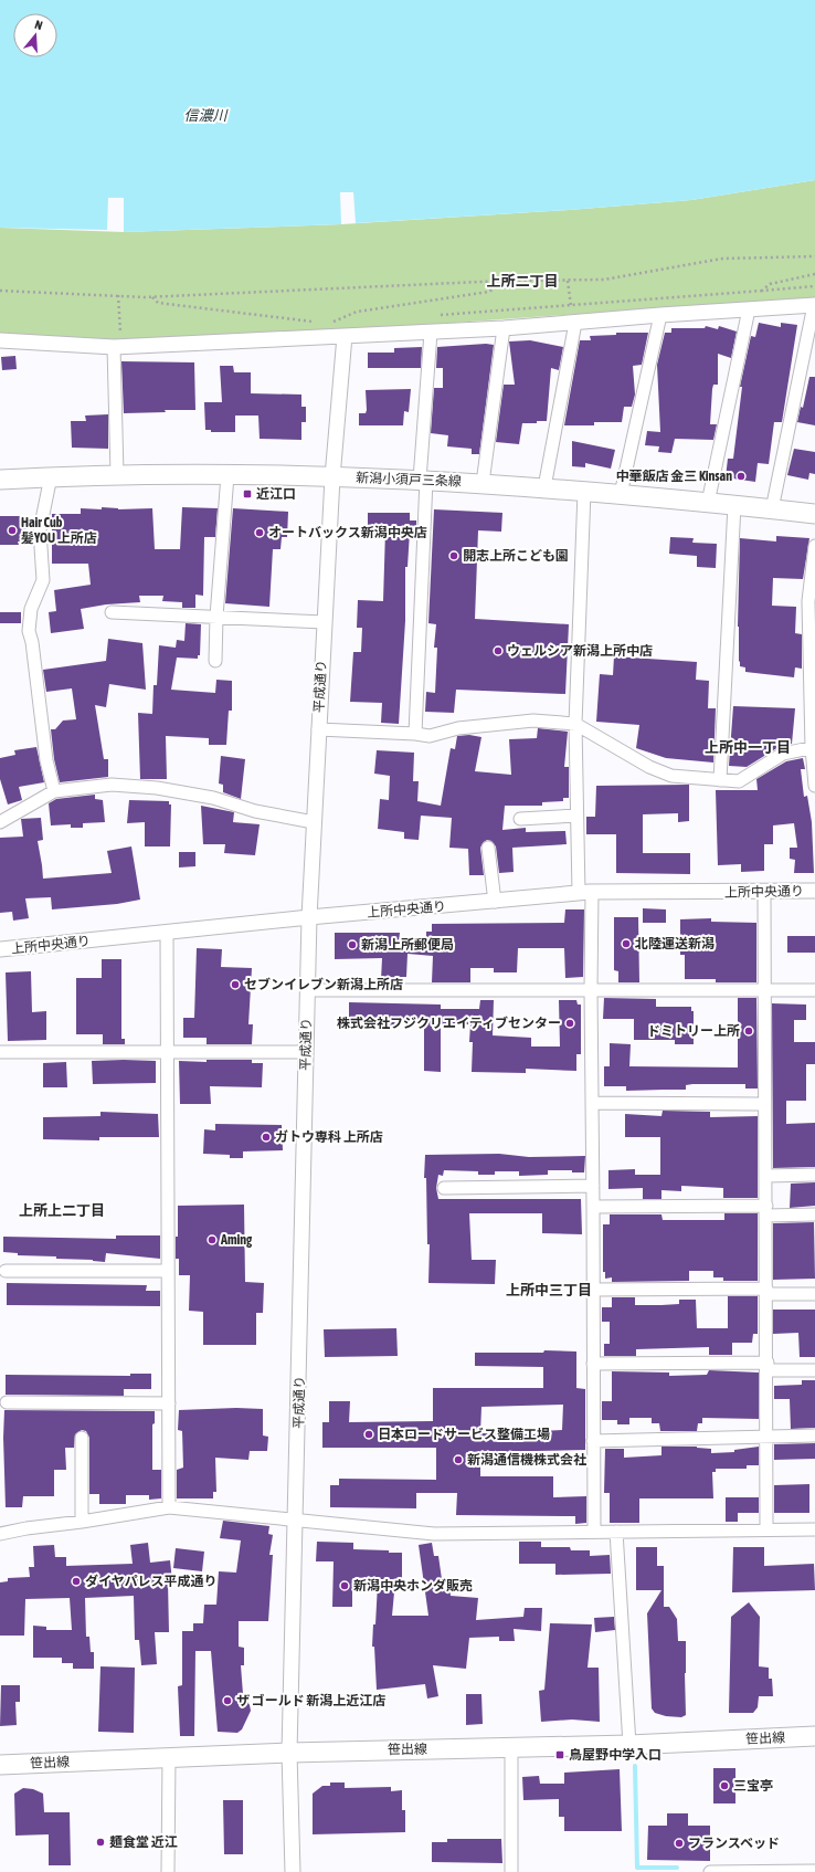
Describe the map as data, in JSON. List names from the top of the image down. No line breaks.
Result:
{"streets":{"main road":["新潟小須戸三条線","笹出線"],"street":["平成通り","上所中央通り"]},"crossings":[["新潟小須戸三条線","平成通り"],["平成通り","上所中央通り"],["平成通り","笹出線"]],"districts":["上所二丁目","上所中一丁目","上所上二丁目","上所中三丁目"],"water":["信濃川"],"places":{"other":["中華飯店 金三 Kinsan","Hair Cub 髪YOU 上所店","オートバックス新潟中央店","開志上所こども園","ウェルシア新潟上所中店","北陸運送新潟","新潟上所郵便局","セブンイレブン新潟上所店","株式会社フジクリエイティブセンター","ドミトリー上所","ガトウ専科 上所店","Aming","日本ロードサービス整備工場","新潟通信機株式会社","ダイヤパレス平成通り","新潟中央ホンダ販売","ザ ゴールド 新潟上近江店","三宝亭","麺食堂 近江","フランスベッド"],"transit":["近江口","鳥屋野中学入口"]},"north":"top"}
